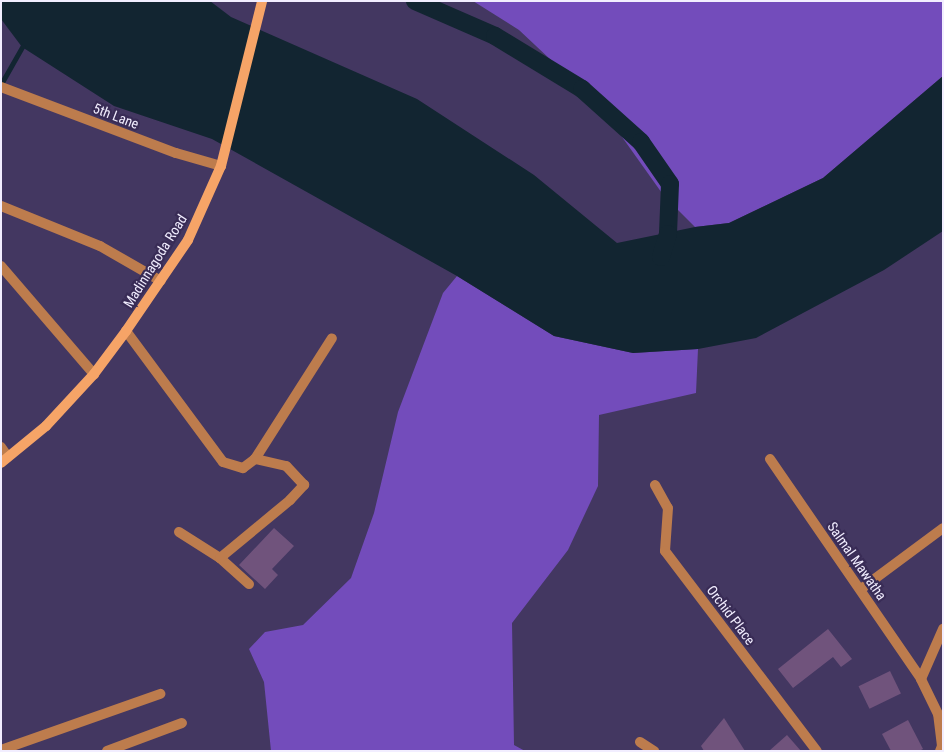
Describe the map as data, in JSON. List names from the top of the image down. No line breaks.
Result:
{"streets":{"street":["5th Lane","Madinnagoda Road","Salmal Mawatha","Orchid Place"]},"crossings":[["5th Lane","Madinnagoda Road"]]}
